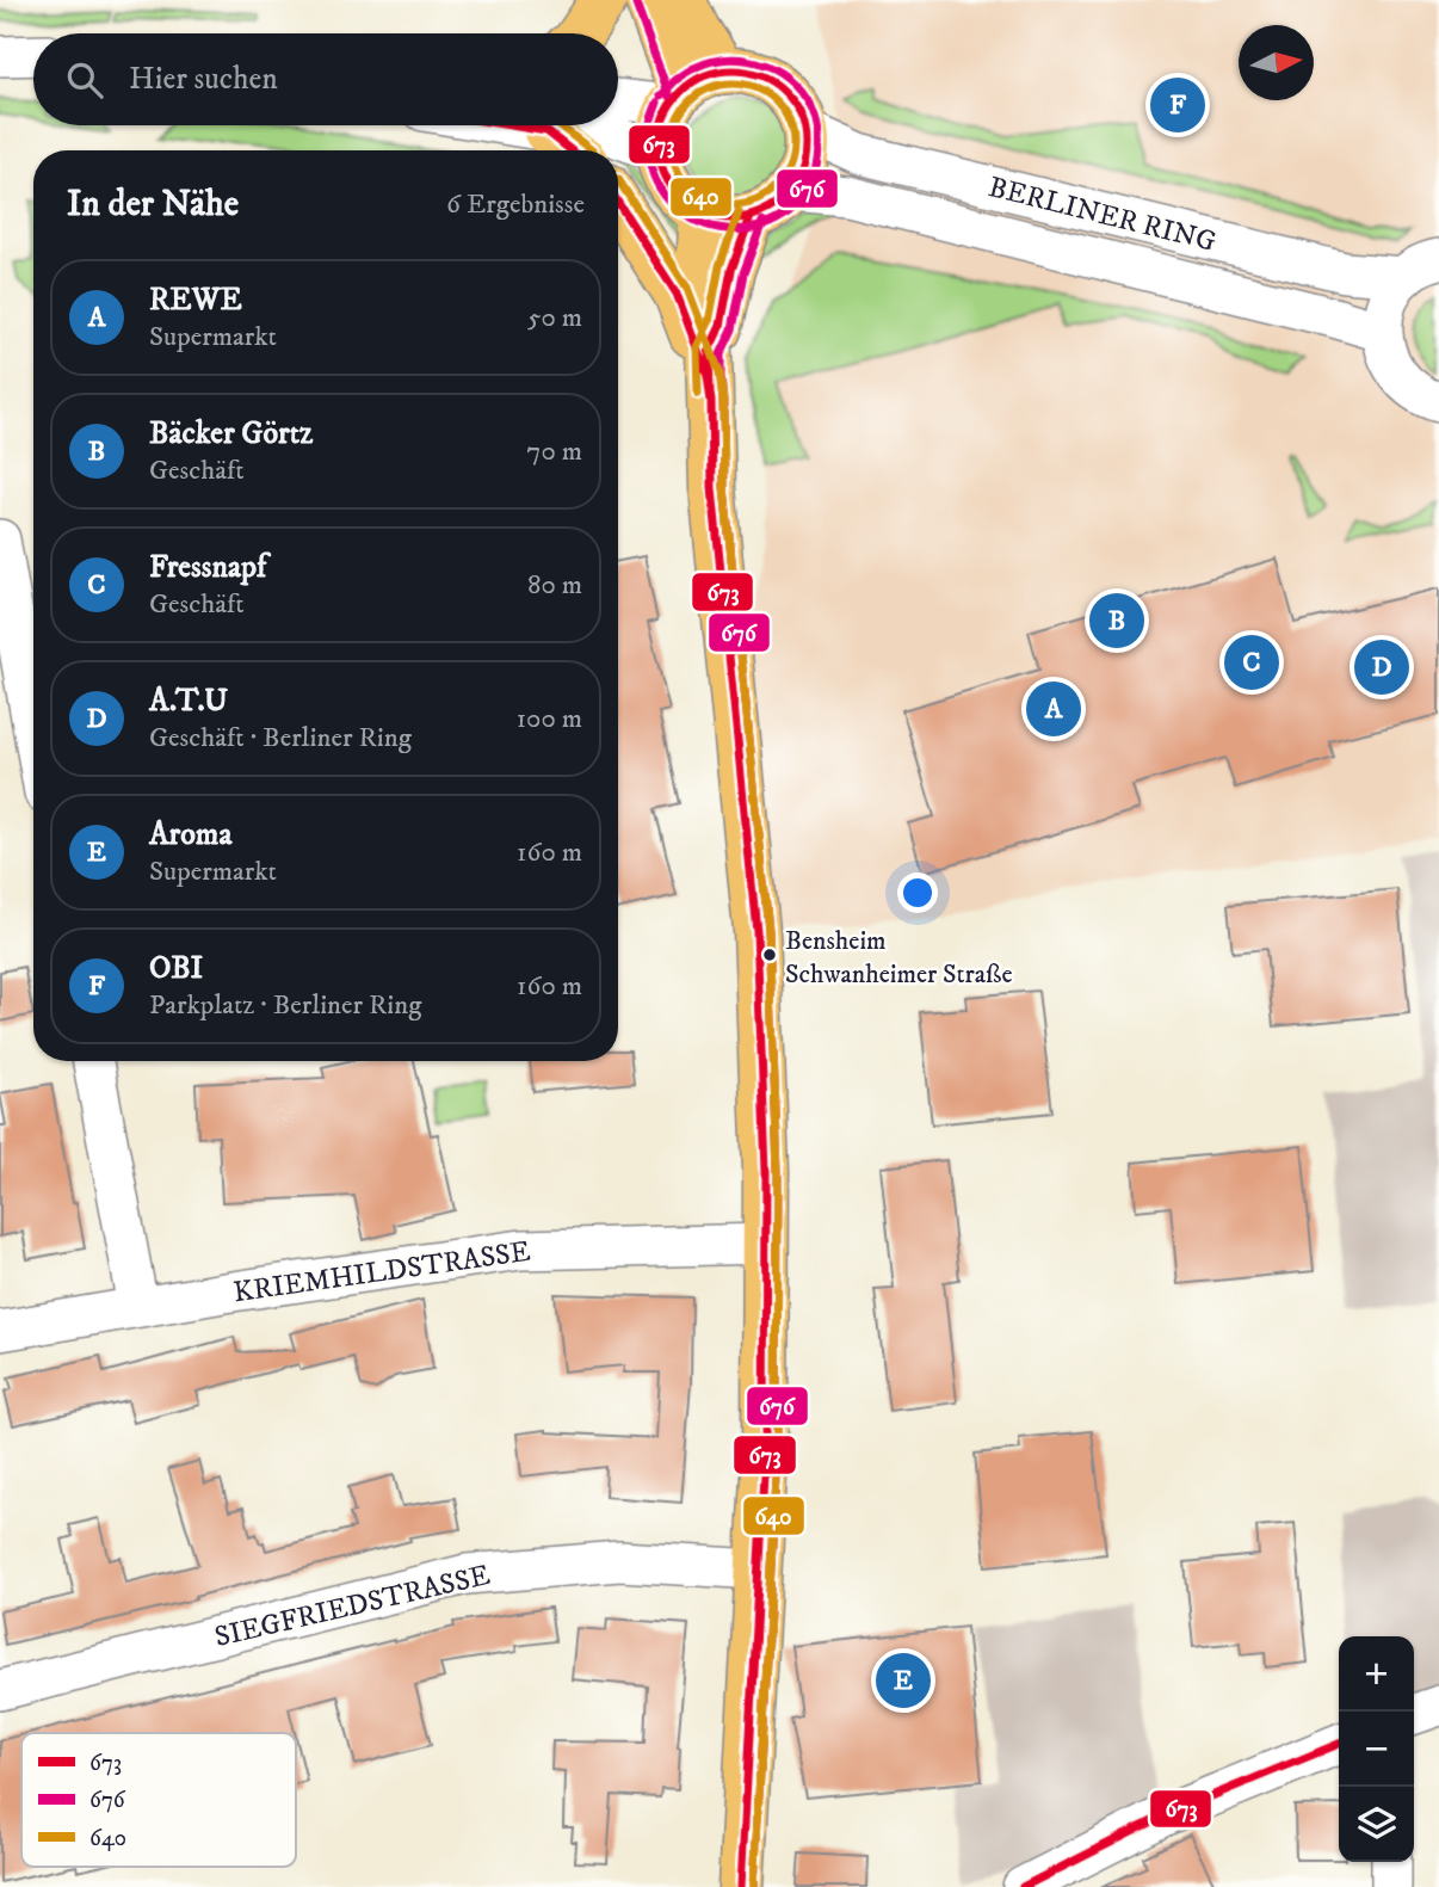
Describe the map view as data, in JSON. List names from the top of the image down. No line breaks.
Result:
{"streets":{"street":["BERLINER RING","KRIEMHILDSTRASSE","SIEGFRIEDSTRASSE"]},"places":["Bensheim Schwanheimer Straße"],"lines":["transit line 676","transit line 673","transit line 640"],"legend":["673","676","640"],"north":"right","page":{"search":"Hier suchen","pins":["F","B","C","D","A","E"],"heading":["In der Nähe","6 Ergebnisse"],"list":[{"mark":"A","name":"REWE","note":"Supermarkt","value":"50 m"},{"mark":"B","name":"Bäcker Görtz","note":"Geschäft","value":"70 m"},{"mark":"C","name":"Fressnapf","note":"Geschäft","value":"80 m"},{"mark":"D","name":"A.T.U","note":"Geschäft · Berliner Ring","value":"100 m"},{"mark":"E","name":"Aroma","note":"Supermarkt","value":"160 m"},{"mark":"F","name":"OBI","note":"Parkplatz · Berliner Ring","value":"160 m"}],"map_buttons":["+","−"]}}
